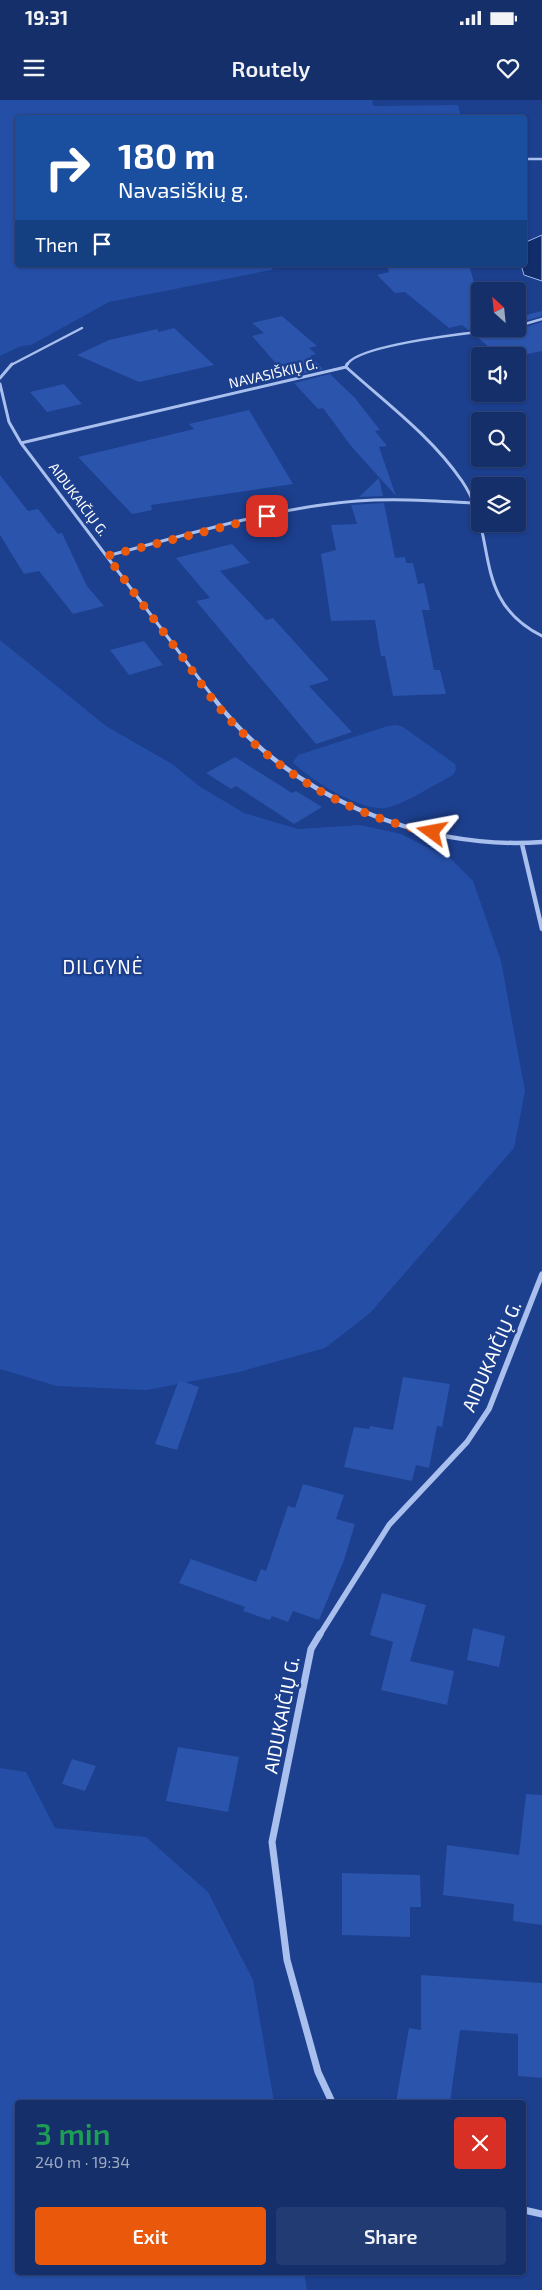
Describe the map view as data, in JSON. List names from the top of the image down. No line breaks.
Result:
{"streets":{"street":["NAVASIŠKIŲ G.","AIDUKAIČIŲ G."]},"crossings":[["NAVASIŠKIŲ G.","AIDUKAIČIŲ G."]],"districts":["DILGYNĖ"],"north":"top left","page":{"status":"19:31","header":"Routely","turn":["180 m","Navasiškių g."],"then":"Then","heading":["3 min","240 m · 19:34"],"buttons":["Exit","Share"]}}
